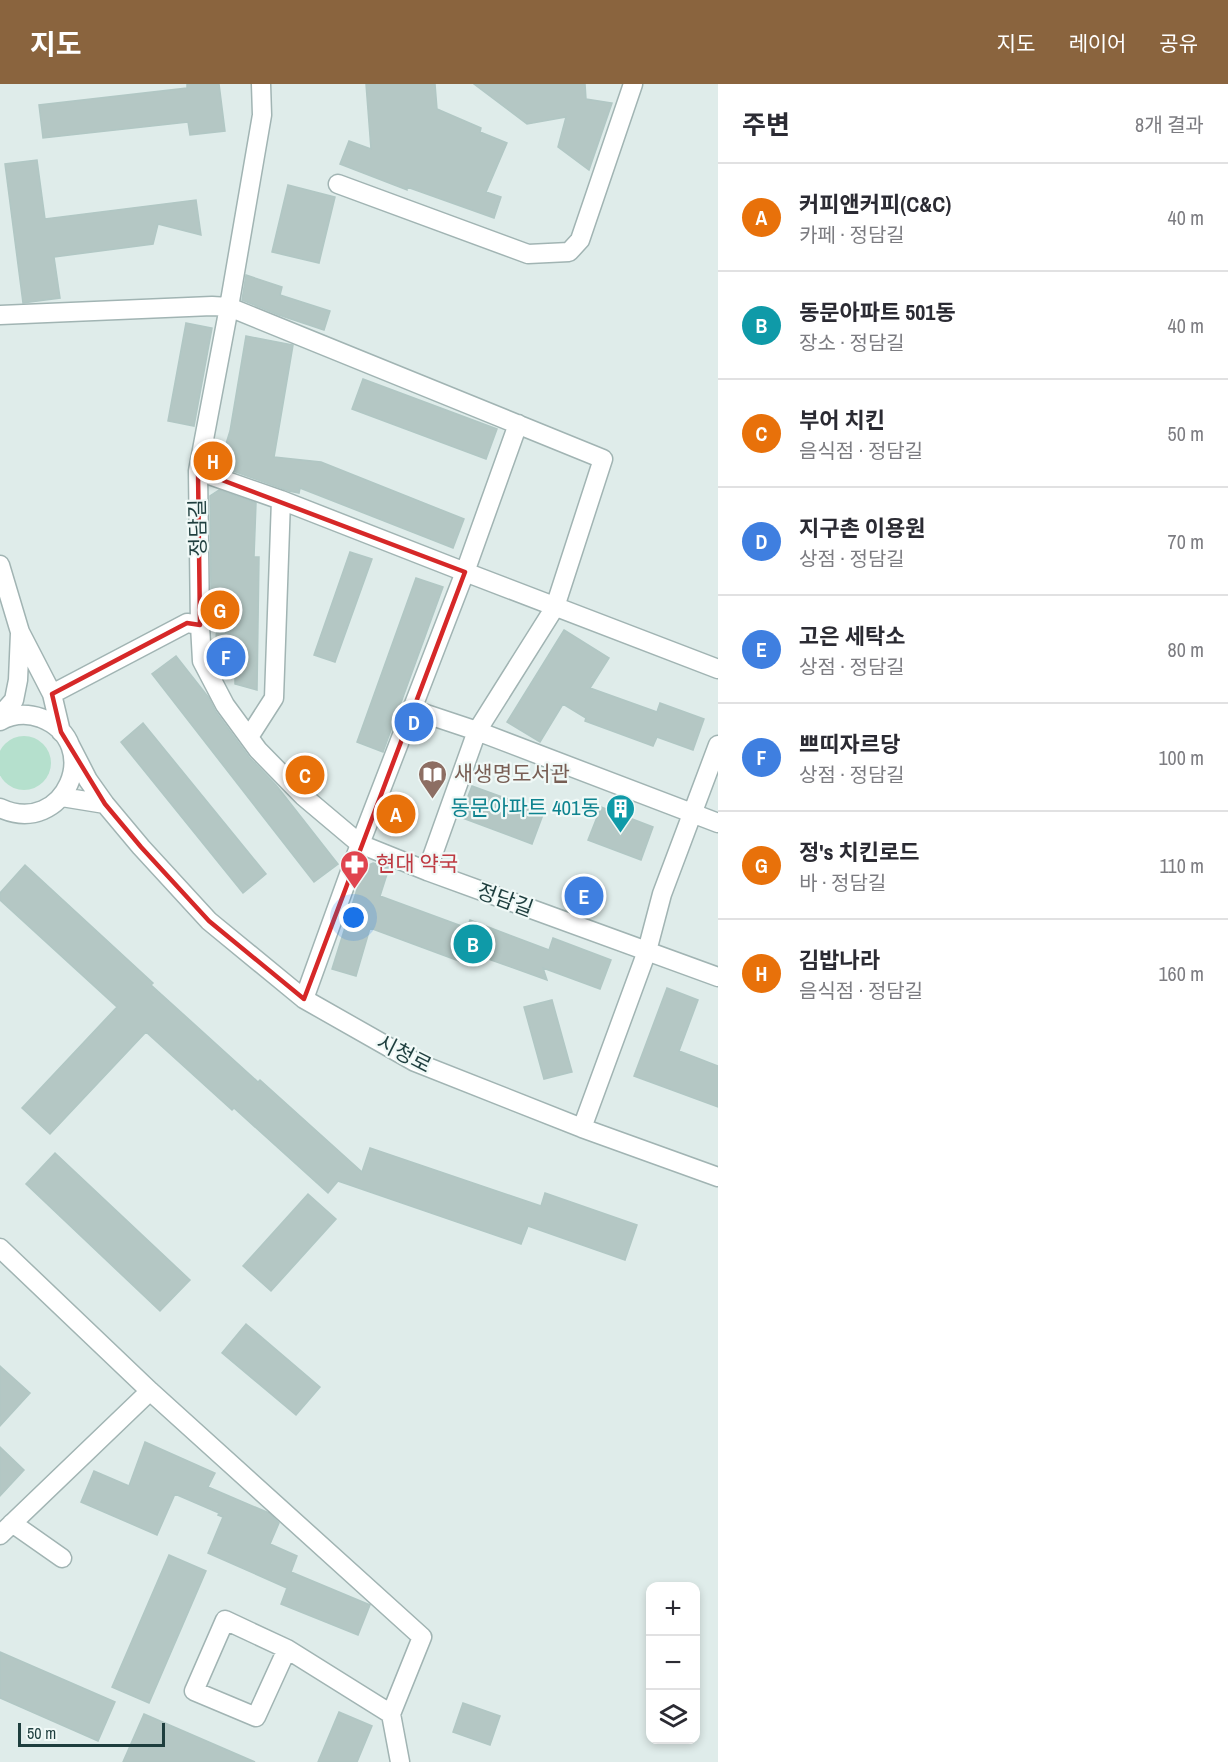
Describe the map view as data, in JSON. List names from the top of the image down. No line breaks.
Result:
{"streets":{"street":["정담길","시청로"]},"places":{"library":["새생명도서관"],"building":["동문아파트 401동"],"pharmacy":["현대 약국"]},"scale_bar":"50 m","page":{"header":"지도","nav":["지도","레이어","공유"],"heading":["주변","8개 결과"],"list":[{"mark":"A","name":"커피앤커피(C&C)","note":"카페 · 정담길","value":"40 m"},{"mark":"B","name":"동문아파트 501동","note":"장소 · 정담길","value":"40 m"},{"mark":"C","name":"부어 치킨","note":"음식점 · 정담길","value":"50 m"},{"mark":"D","name":"지구촌 이용원","note":"상점 · 정담길","value":"70 m"},{"mark":"E","name":"고은 세탁소","note":"상점 · 정담길","value":"80 m"},{"mark":"F","name":"쁘띠자르당","note":"상점 · 정담길","value":"100 m"},{"mark":"G","name":"정's 치킨로드","note":"바 · 정담길","value":"110 m"},{"mark":"H","name":"김밥나라","note":"음식점 · 정담길","value":"160 m"}],"pins":["H","G","F","D","C","A","E","B"],"map_buttons":["+","−"],"scale":"50 m"}}
